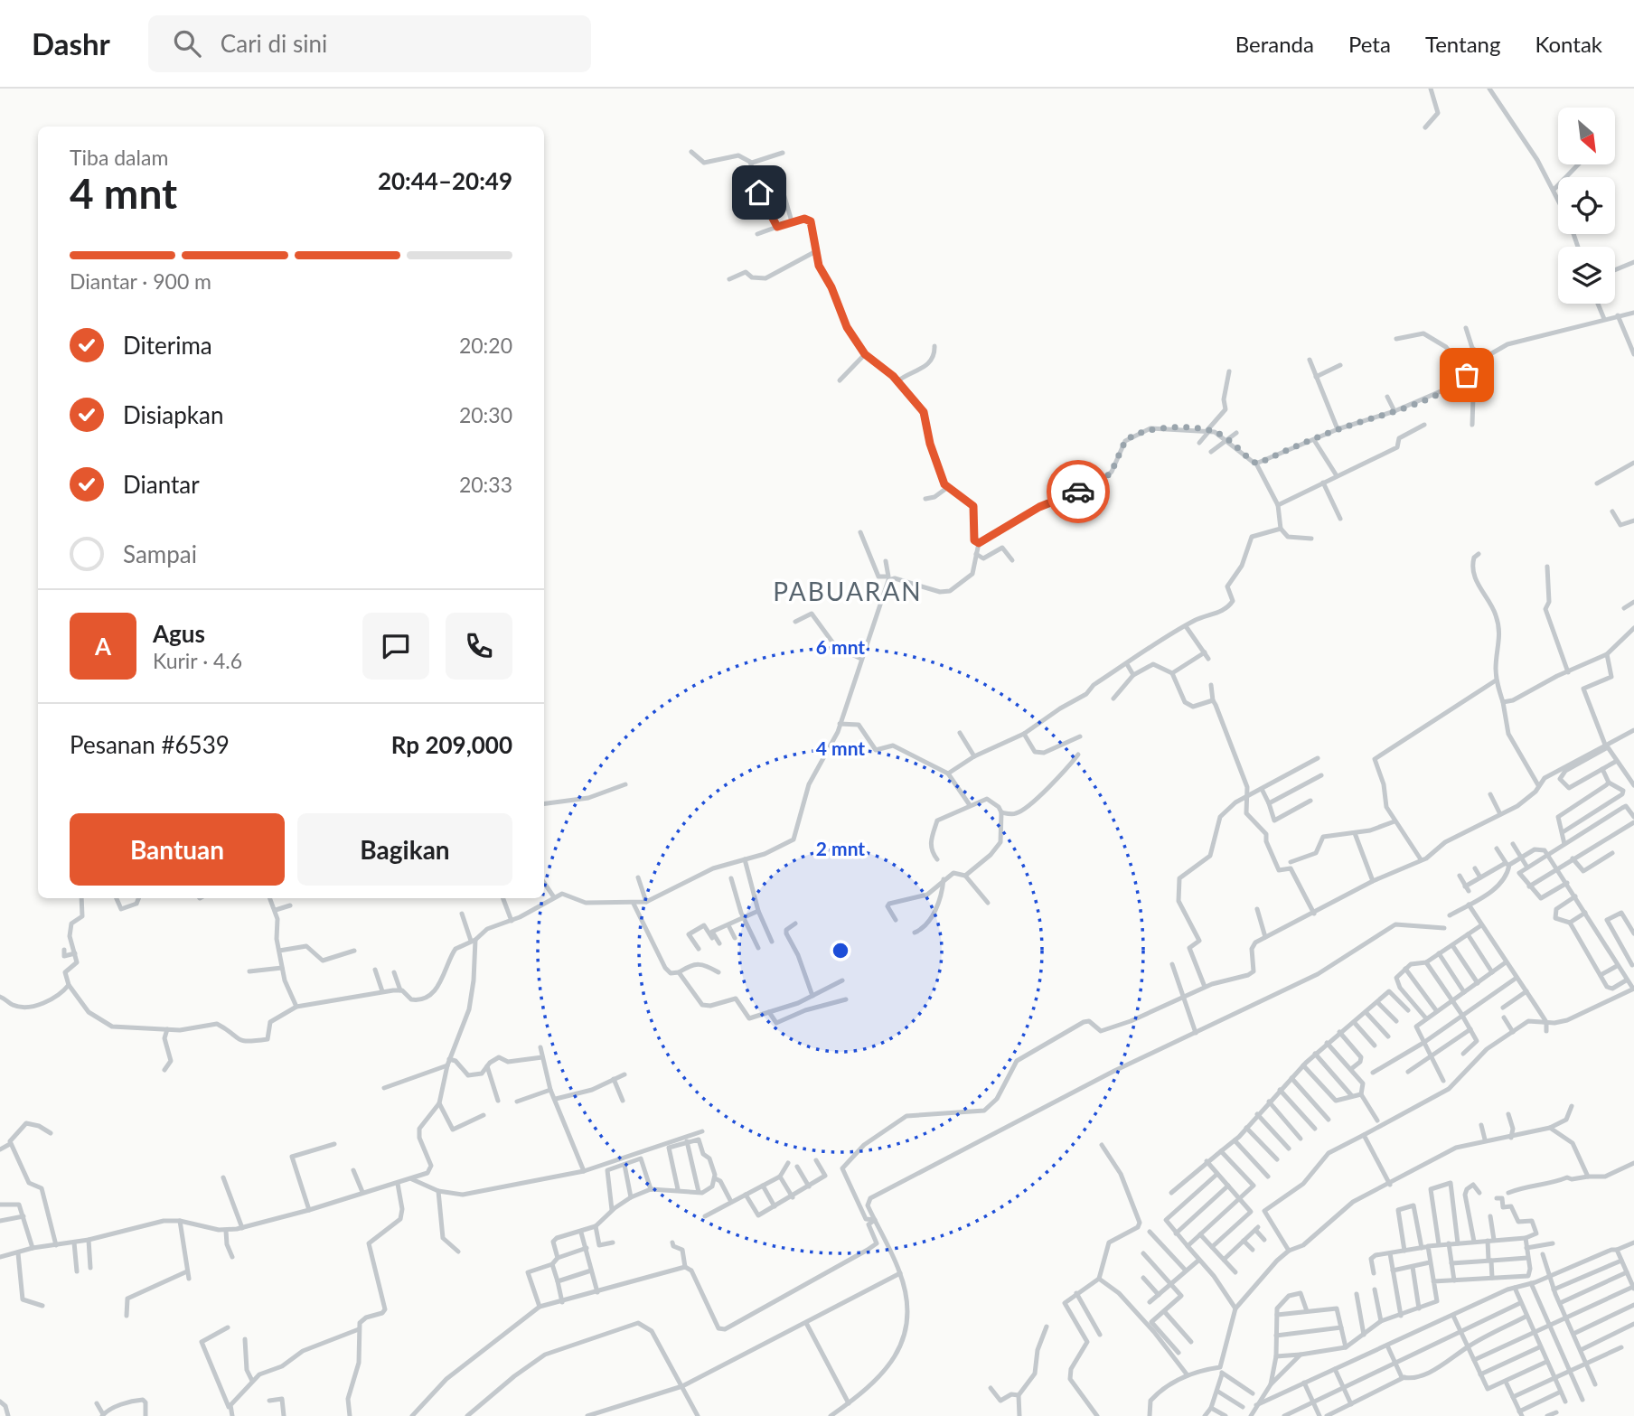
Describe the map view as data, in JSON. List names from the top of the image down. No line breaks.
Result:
{"districts":["PABUARAN"],"north":"bottom right","page":{"header":"Dashr","search":"Cari di sini","nav":["Beranda","Peta","Tentang","Kontak"],"heading":["4 mnt","Tiba dalam","20:44–20:49"],"panel":["Agus","Kurir · 4.6","Pesanan #6539","Rp 209,000"],"bar":"Diantar · 900 m","list":[["Diterima","20:20"],["Disiapkan","20:30"],["Diantar","20:33"],"Sampai"],"round":"A","buttons":["Bantuan","Bagikan"]},"rings":["6 mnt","4 mnt","2 mnt"]}
